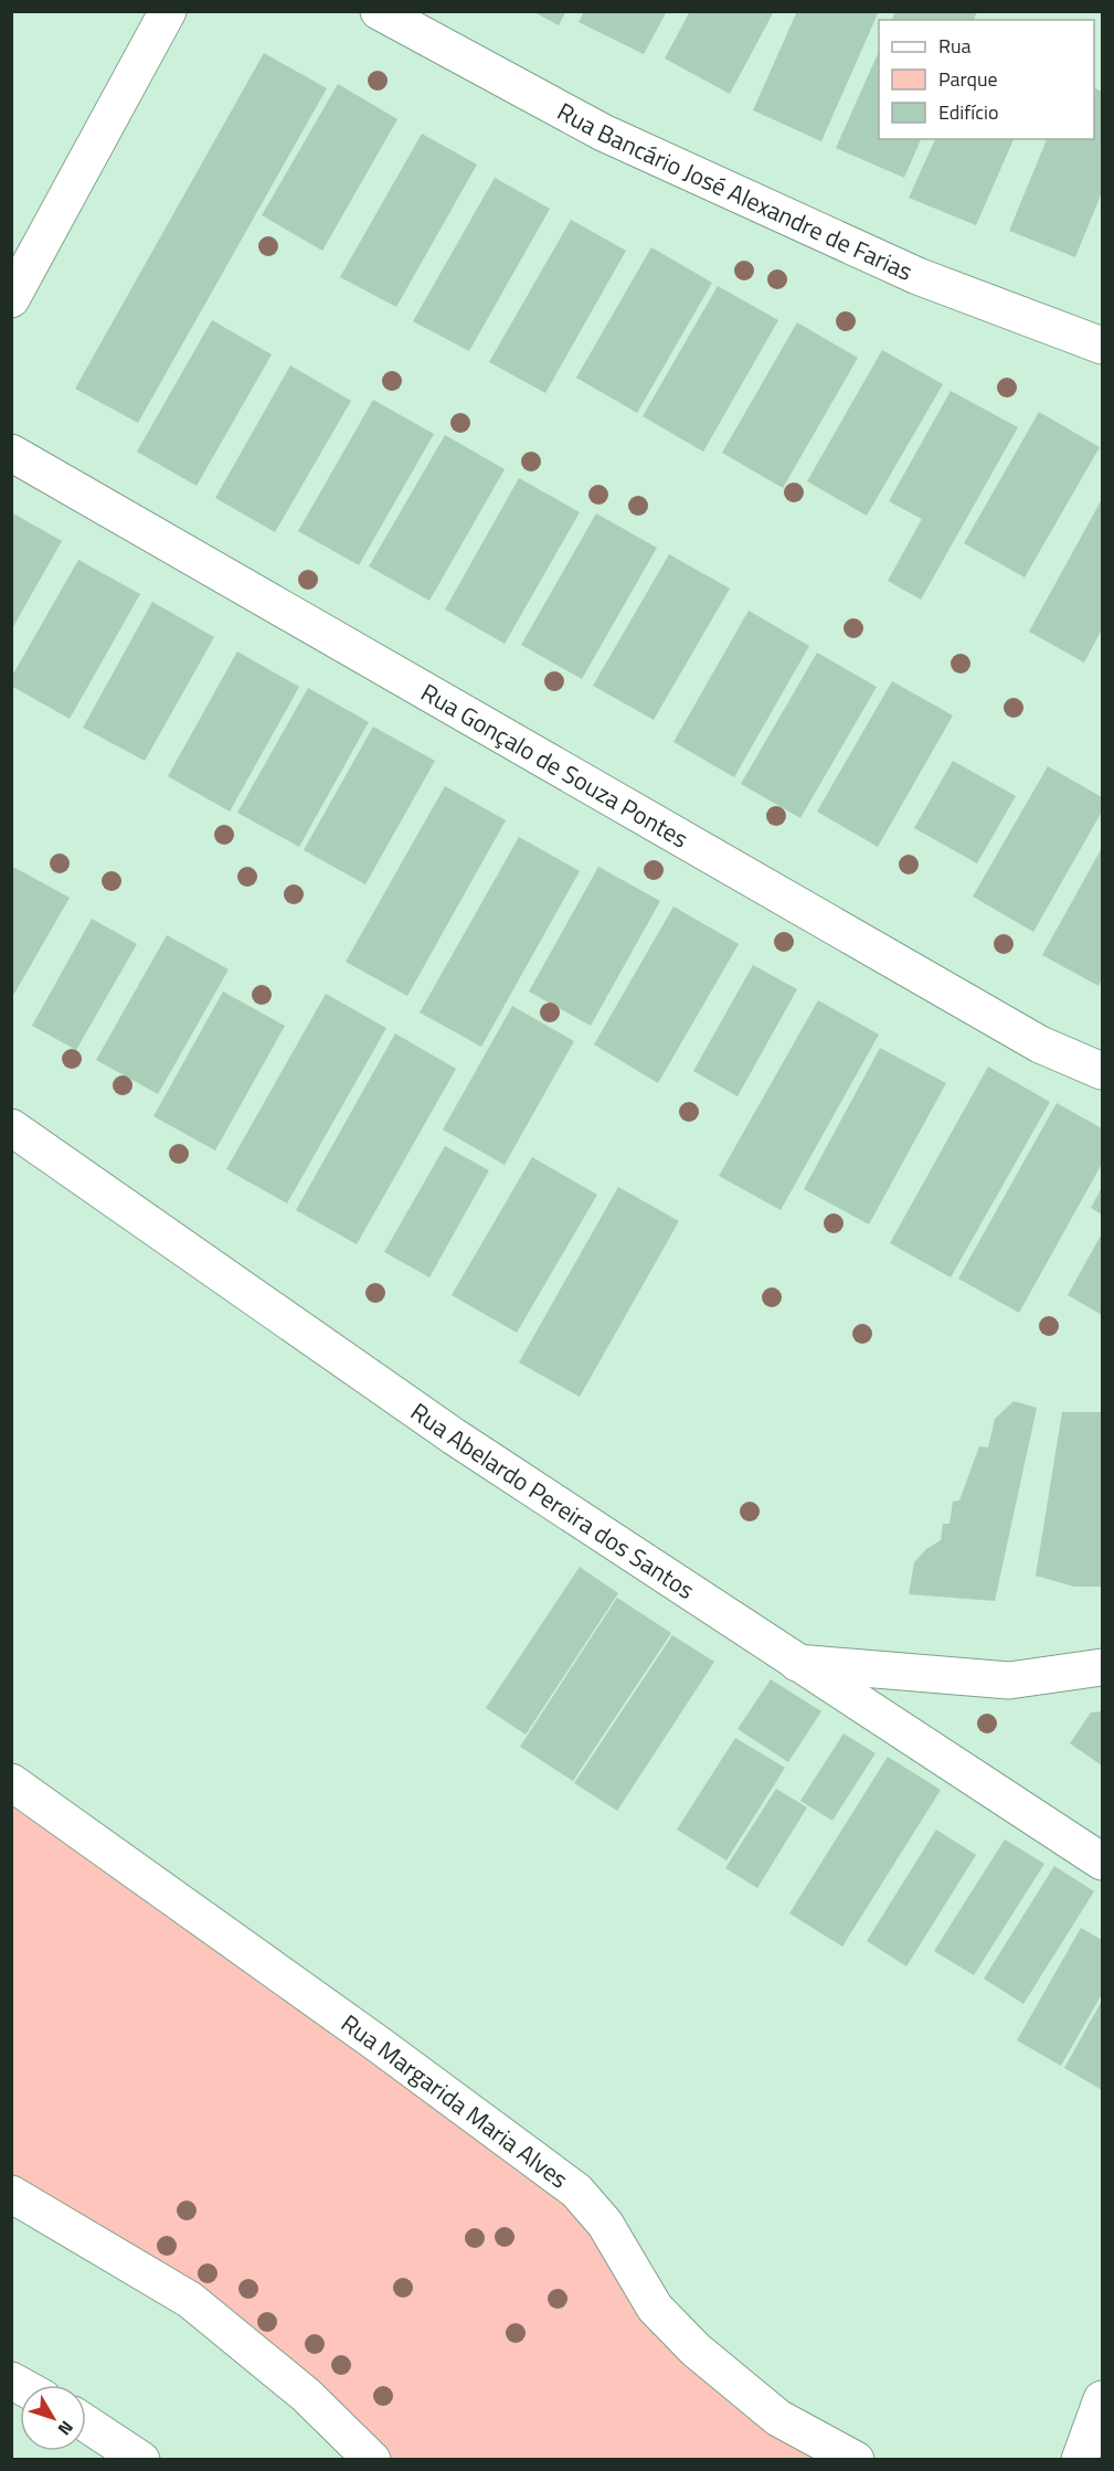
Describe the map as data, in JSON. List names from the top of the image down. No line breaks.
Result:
{"streets":{"street":["Rua Bancário José Alexandre de Farias","Rua Gonçalo de Souza Pontes","Rua Abelardo Pereira dos Santos","Rua Margarida Maria Alves"]},"legend":["Rua","Parque","Edifício"],"north":"bottom right"}
